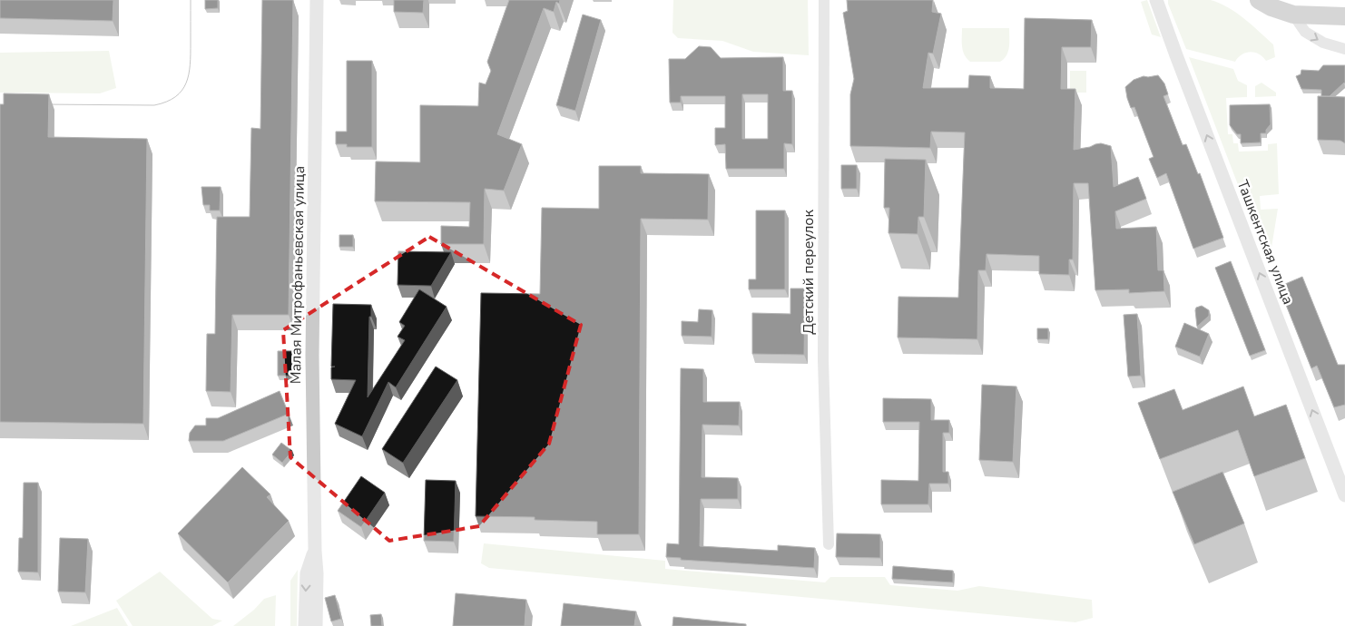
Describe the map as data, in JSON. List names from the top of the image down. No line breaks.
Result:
{"streets":{"street":["Ташкентская улица","Детский переулок","Малая Митрофаньевская улица"]},"one_way":["Ташкентская улица"]}
